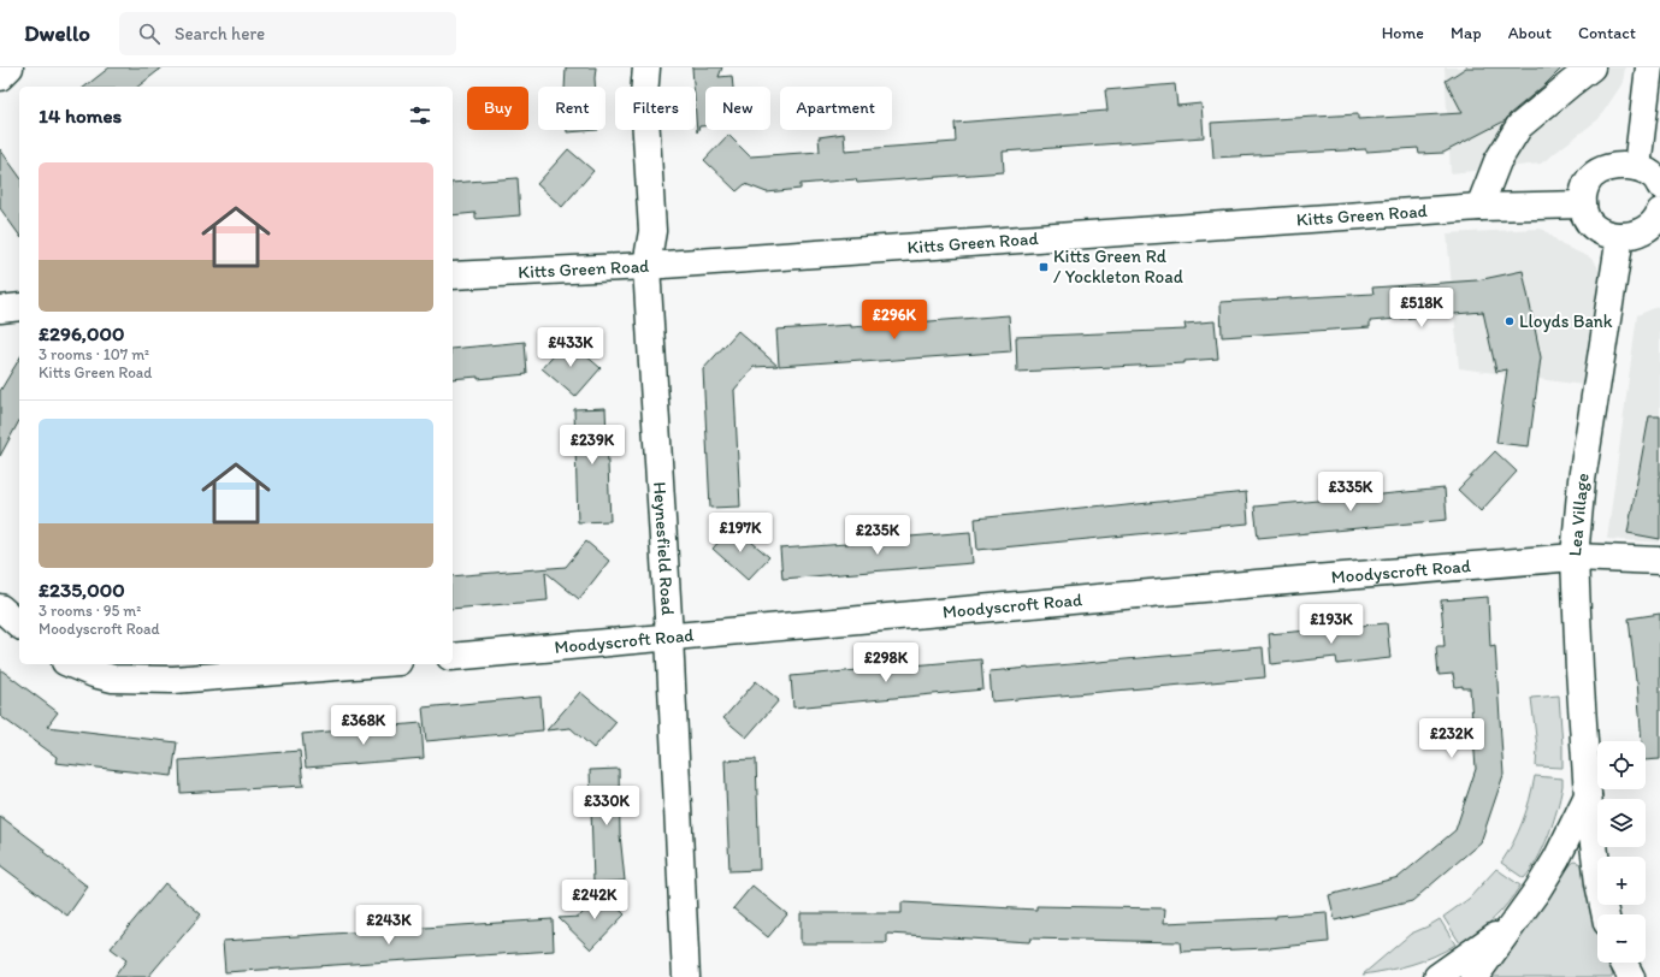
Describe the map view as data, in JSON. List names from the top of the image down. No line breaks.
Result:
{"streets":{"street":["Kitts Green Road","Lea Village","Heynesfield Road","Moodyscroft Road"]},"crossings":[["Kitts Green Road","Heynesfield Road"],["Lea Village","Moodyscroft Road"],["Heynesfield Road","Moodyscroft Road"]],"places":{"transit":["Kitts Green Rd / Yockleton Road"],"other":["Lloyds Bank"]},"page":{"header":"Dwello","search":"Search here","nav":["Home","Map","About","Contact"],"chip":["Buy","Rent","Filters","New","Apartment"],"heading":"14 homes","list":[{"name":"£296,000","note":"3 rooms · 107 m² · Kitts Green Road"},{"name":"£235,000","note":"3 rooms · 95 m² · Moodyscroft Road"}],"price":["£518K","£296K","£433K","£239K","£335K","£197K","£235K","£193K","£298K","£368K","£232K","£330K","£242K","£243K"],"map_buttons":["+","−"]}}
